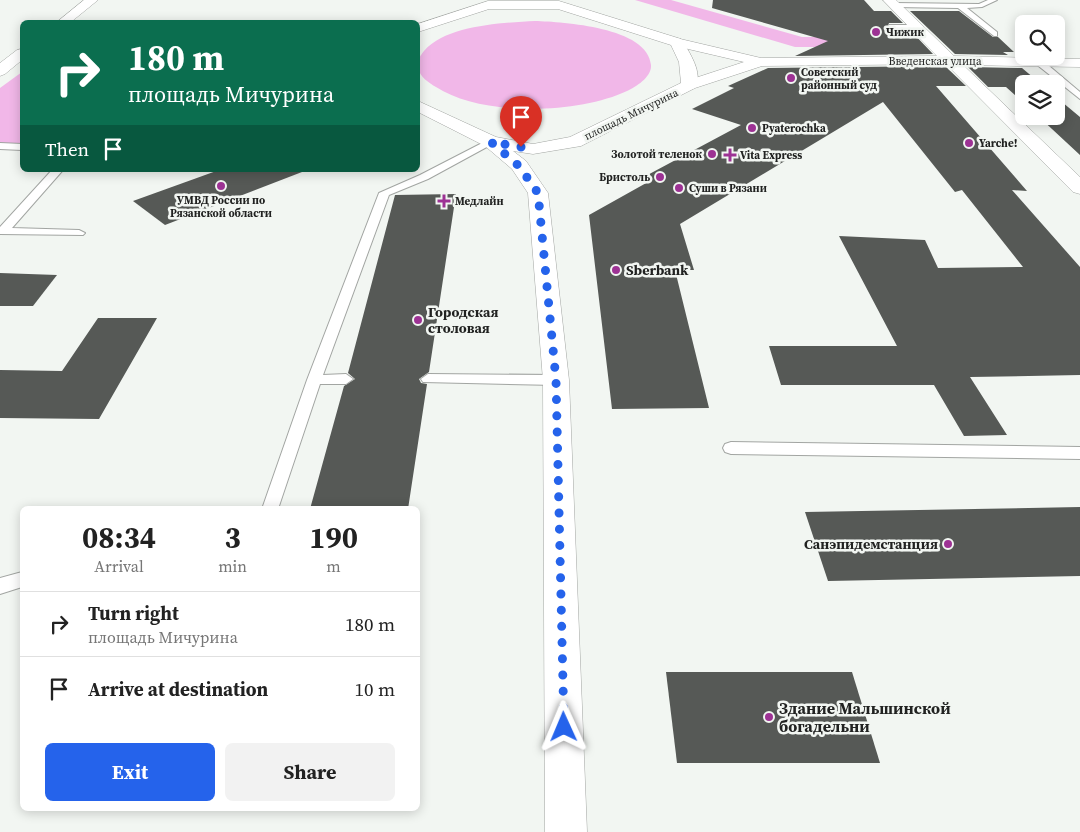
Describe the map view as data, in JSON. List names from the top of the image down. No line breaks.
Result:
{"streets":{"street":["Введенская улица","площадь Мичурина"]},"crossings":[["Введенская улица","площадь Мичурина"]],"places":{"other":["Чижик","Советский районный суд","Pyaterochka","Yarche!","Золотой теленок","Бристоль","УМВД России по Рязанской области","Суши в Рязани","Sberbank","Городская столовая","Санэпидемстанция","Здание Мальшинской богадельни"],"health":["Vita Express","Медлайн"]},"page":{"turn":["180 m","площадь Мичурина"],"then":"Then","eta":["08:34","Arrival","3","min","190","m"],"list":[{"name":"Turn right","note":"площадь Мичурина","value":"180 m"},{"name":"Arrive at destination","value":"10 m"}],"buttons":["Exit","Share"]}}
